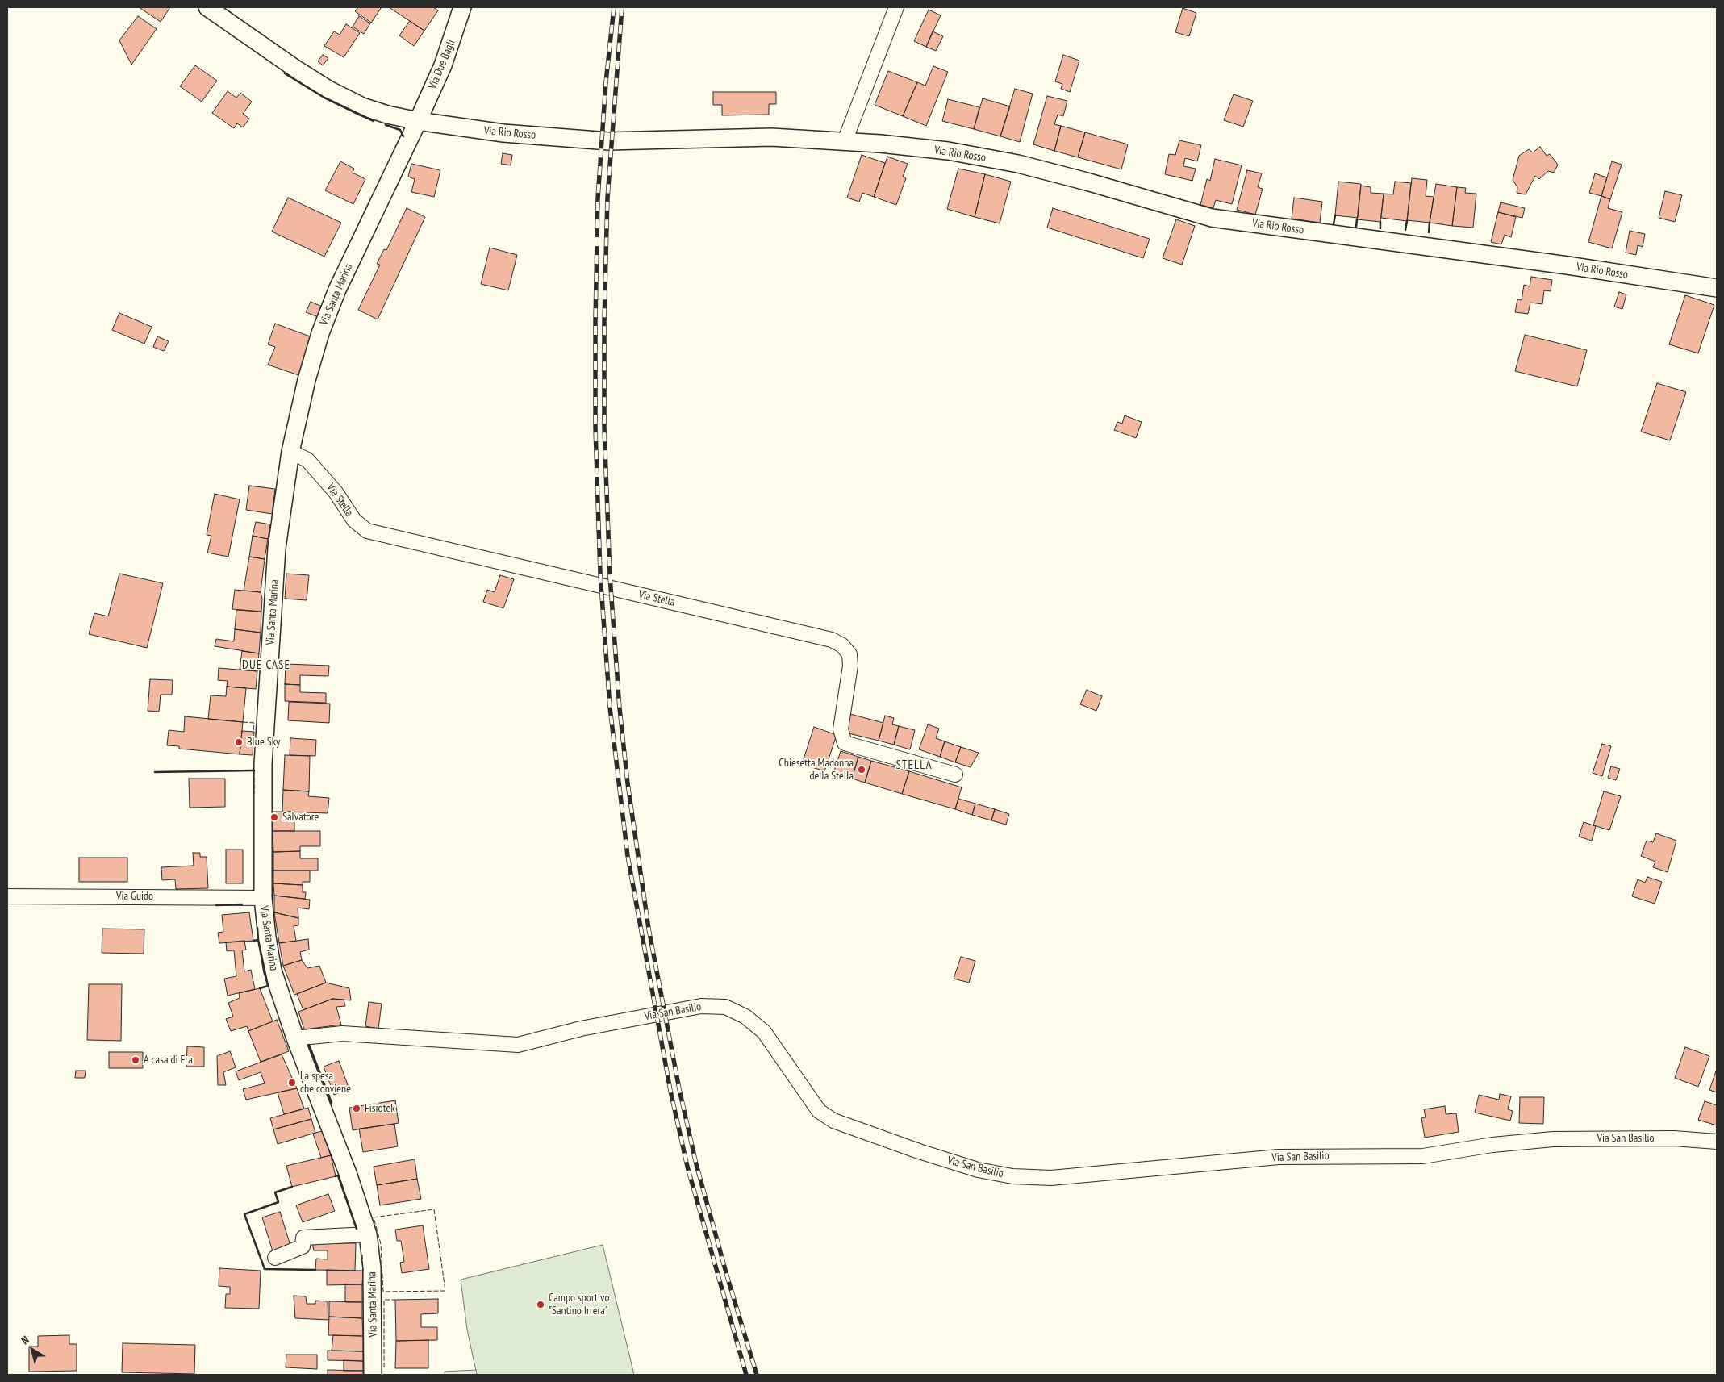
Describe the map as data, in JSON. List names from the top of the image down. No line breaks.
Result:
{"streets":{"street":["Via Due Bagli","Via Rio Rosso","Via Santa Marina","Via Stella","Via Guido","Via San Basilio"]},"crossings":[["Via Due Bagli","Via Rio Rosso"],["Via Due Bagli","Via Santa Marina"],["Via Rio Rosso","Via Santa Marina"],["Via Santa Marina","Via Stella"],["Via Santa Marina","Via Guido"],["Via Santa Marina","Via San Basilio"]],"districts":["DUE CASE","STELLA"],"places":["Blue Sky","Chiesetta Madonna della Stella","Salvatore","A casa di Fra","La spesa che conviene","Fisiotek","Campo sportivo \"Santino Irrera\""],"north":"top left"}
